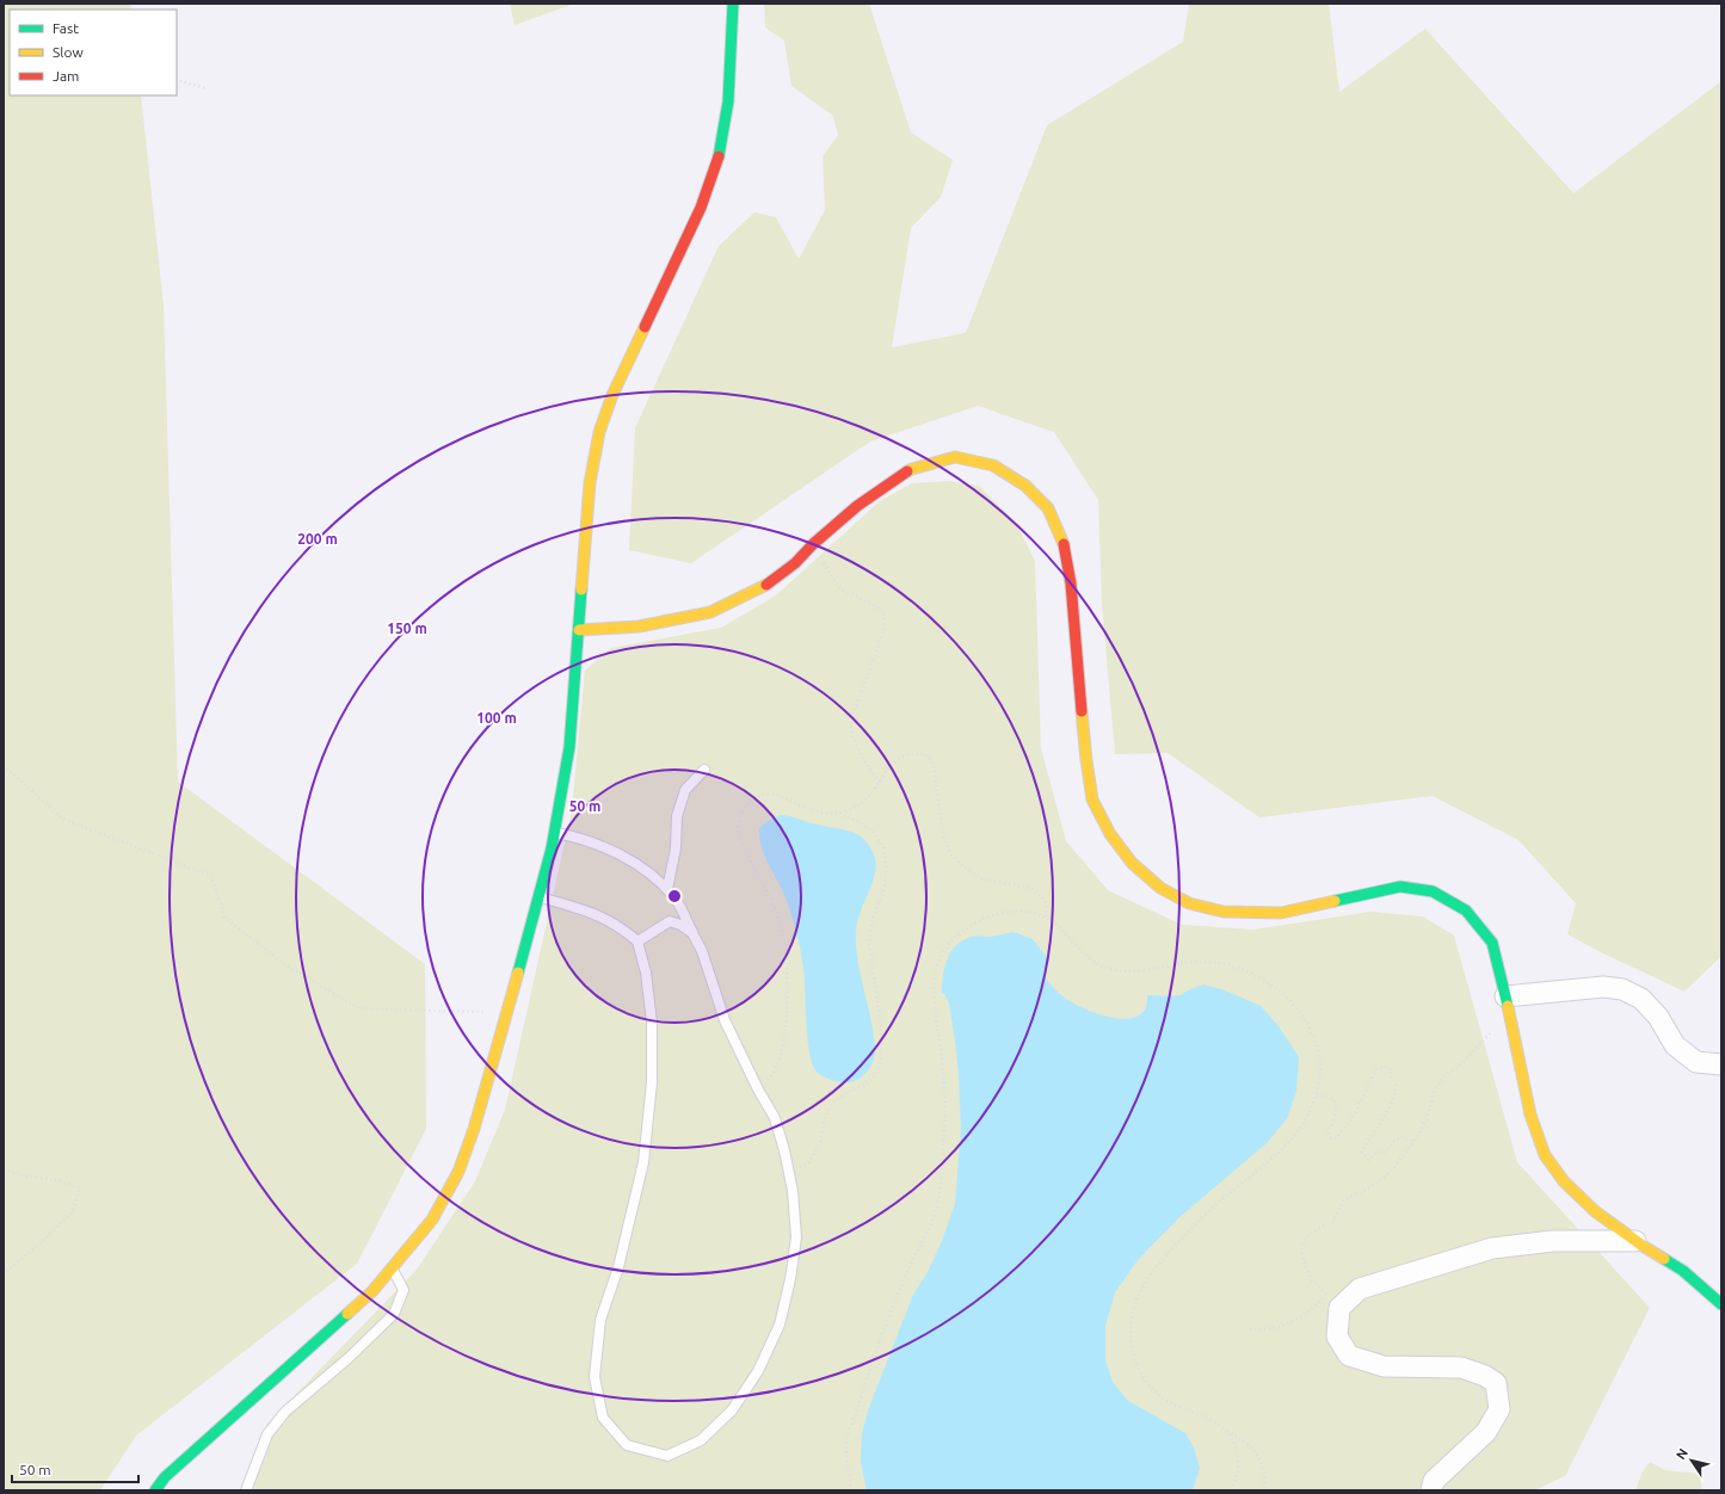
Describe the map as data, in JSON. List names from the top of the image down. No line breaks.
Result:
{"legend":["Fast","Slow","Jam"],"scale_bar":"50 m","north":"top left","rings":["200 m","150 m","100 m","50 m"]}
